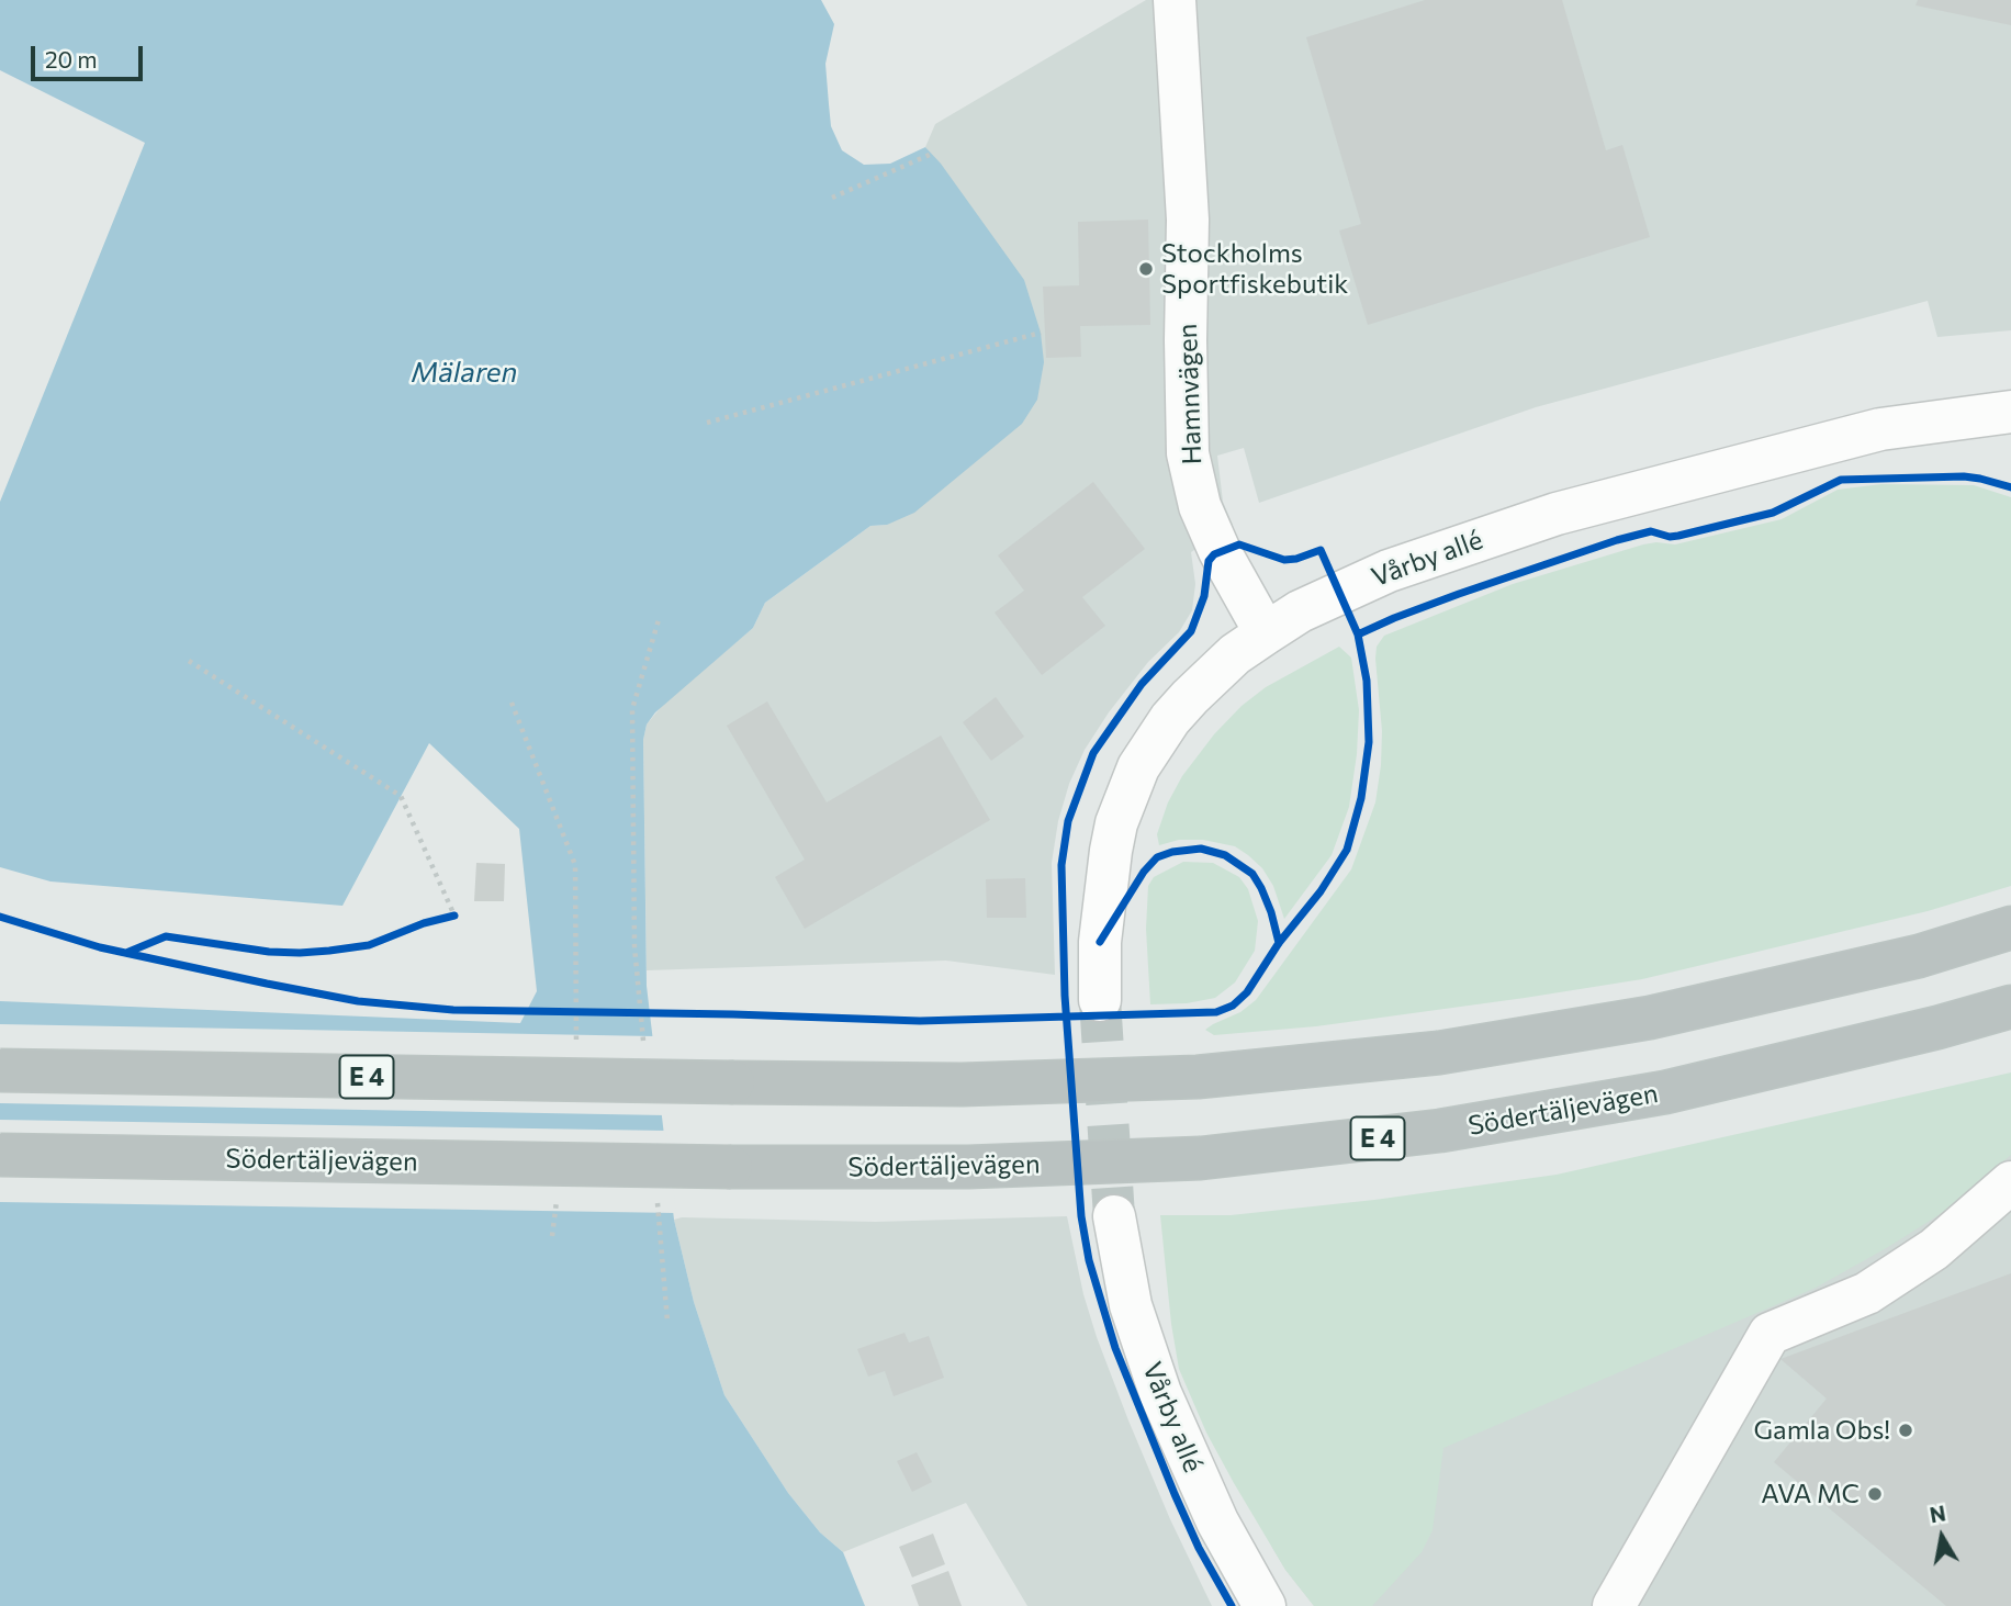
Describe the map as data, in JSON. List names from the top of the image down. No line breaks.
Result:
{"streets":{"highway":["E 4","Södertäljevägen"],"street":["Hamnvägen","Vårby allé"]},"crossings":[["Hamnvägen","Vårby allé"]],"water":["Mälaren"],"places":["Stockholms Sportfiskebutik","Gamla Obs!","AVA MC"],"scale_bar":"20 m","north":"top"}
